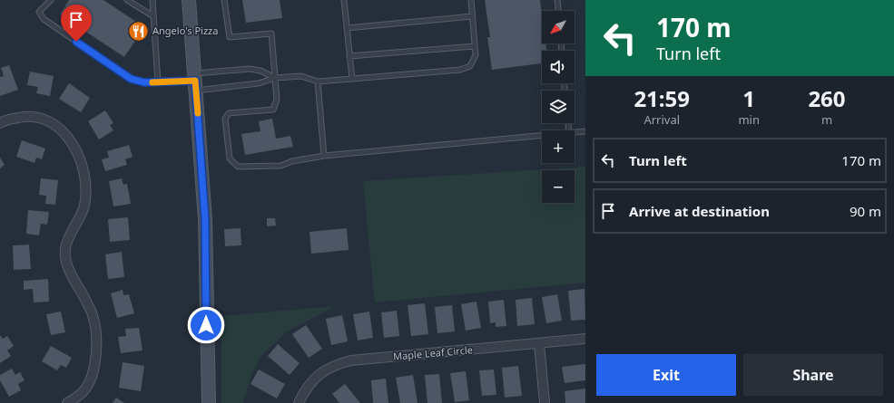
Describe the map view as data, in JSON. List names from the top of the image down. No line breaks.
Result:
{"streets":{"street":["Maple Leaf Circle"]},"places":{"restaurant":["Angelo's Pizza"]},"north":"bottom left","page":{"turn":["170 m","Turn left"],"map_buttons":["+","−"],"eta":["21:59","Arrival","1","min","260","m"],"list":[{"name":"Turn left","value":"170 m"},{"name":"Arrive at destination","value":"90 m"}],"buttons":["Exit","Share"]}}
